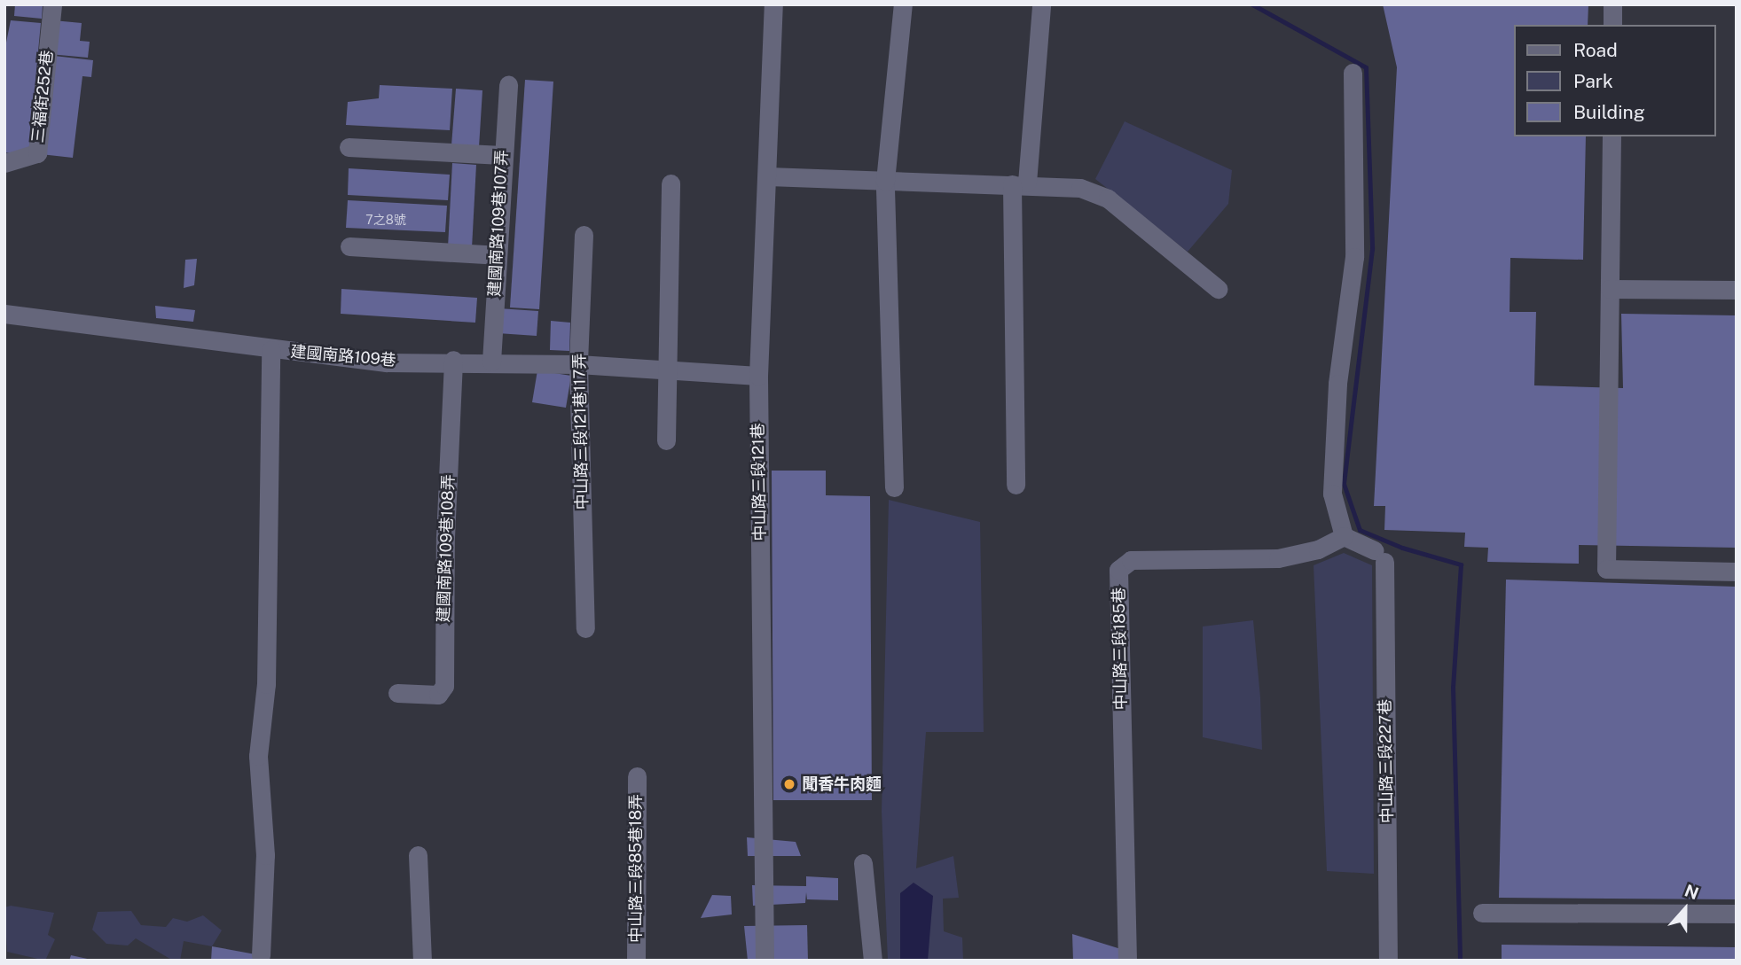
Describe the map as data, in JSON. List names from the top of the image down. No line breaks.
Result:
{"streets":{"street":["三福街252巷","建國南路109巷107弄","建國南路109巷","中山路三段121巷117弄","中山路三段121巷","建國南路109巷108弄","中山路三段185巷","中山路三段227巷","中山路三段85巷18弄"]},"crossings":[["建國南路109巷107弄","建國南路109巷"],["建國南路109巷","中山路三段121巷117弄"],["建國南路109巷","中山路三段121巷"],["建國南路109巷","建國南路109巷108弄"],["中山路三段185巷","中山路三段227巷"]],"places":["聞香牛肉麵"],"house_numbers":["7之8號"],"legend":["Road","Park","Building"],"north":"top"}
